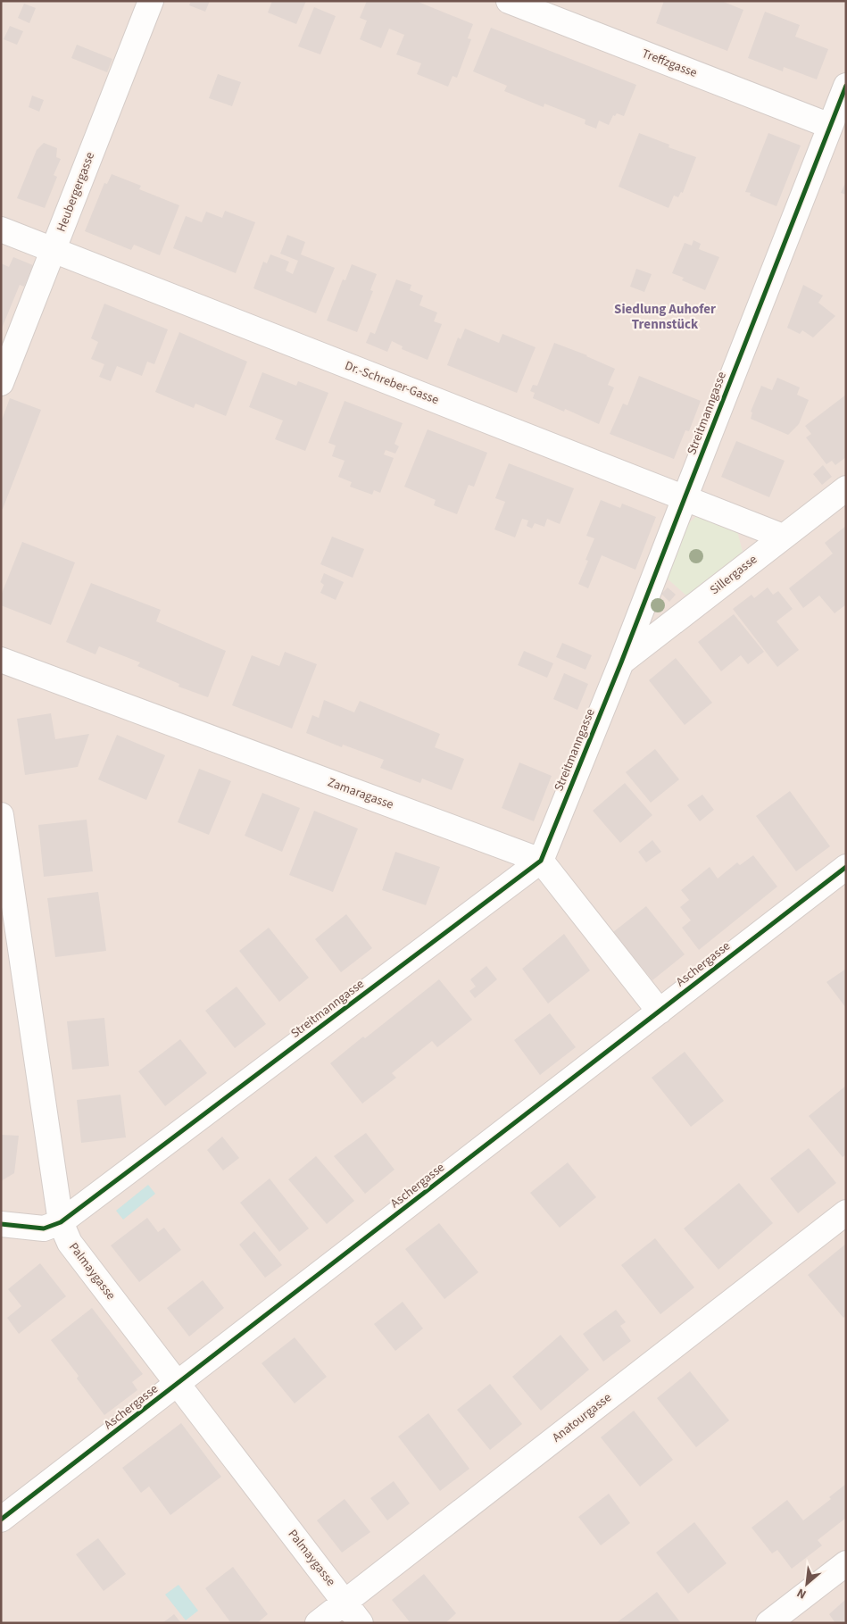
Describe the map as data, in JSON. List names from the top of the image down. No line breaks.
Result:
{"streets":{"street":["Treffzgasse","Heubergergasse","Dr.-Schreber-Gasse","Streitmanngasse","Sillergasse","Zamaragasse","Aschergasse","Palmaygasse","Anatourgasse"]},"crossings":[["Treffzgasse","Streitmanngasse"],["Heubergergasse","Dr.-Schreber-Gasse"],["Dr.-Schreber-Gasse","Streitmanngasse"],["Dr.-Schreber-Gasse","Sillergasse"],["Streitmanngasse","Sillergasse"],["Streitmanngasse","Zamaragasse"],["Streitmanngasse","Palmaygasse"],["Aschergasse","Palmaygasse"],["Palmaygasse","Anatourgasse"]],"districts":["Siedlung Auhofer Trennstück"],"north":"bottom left"}
